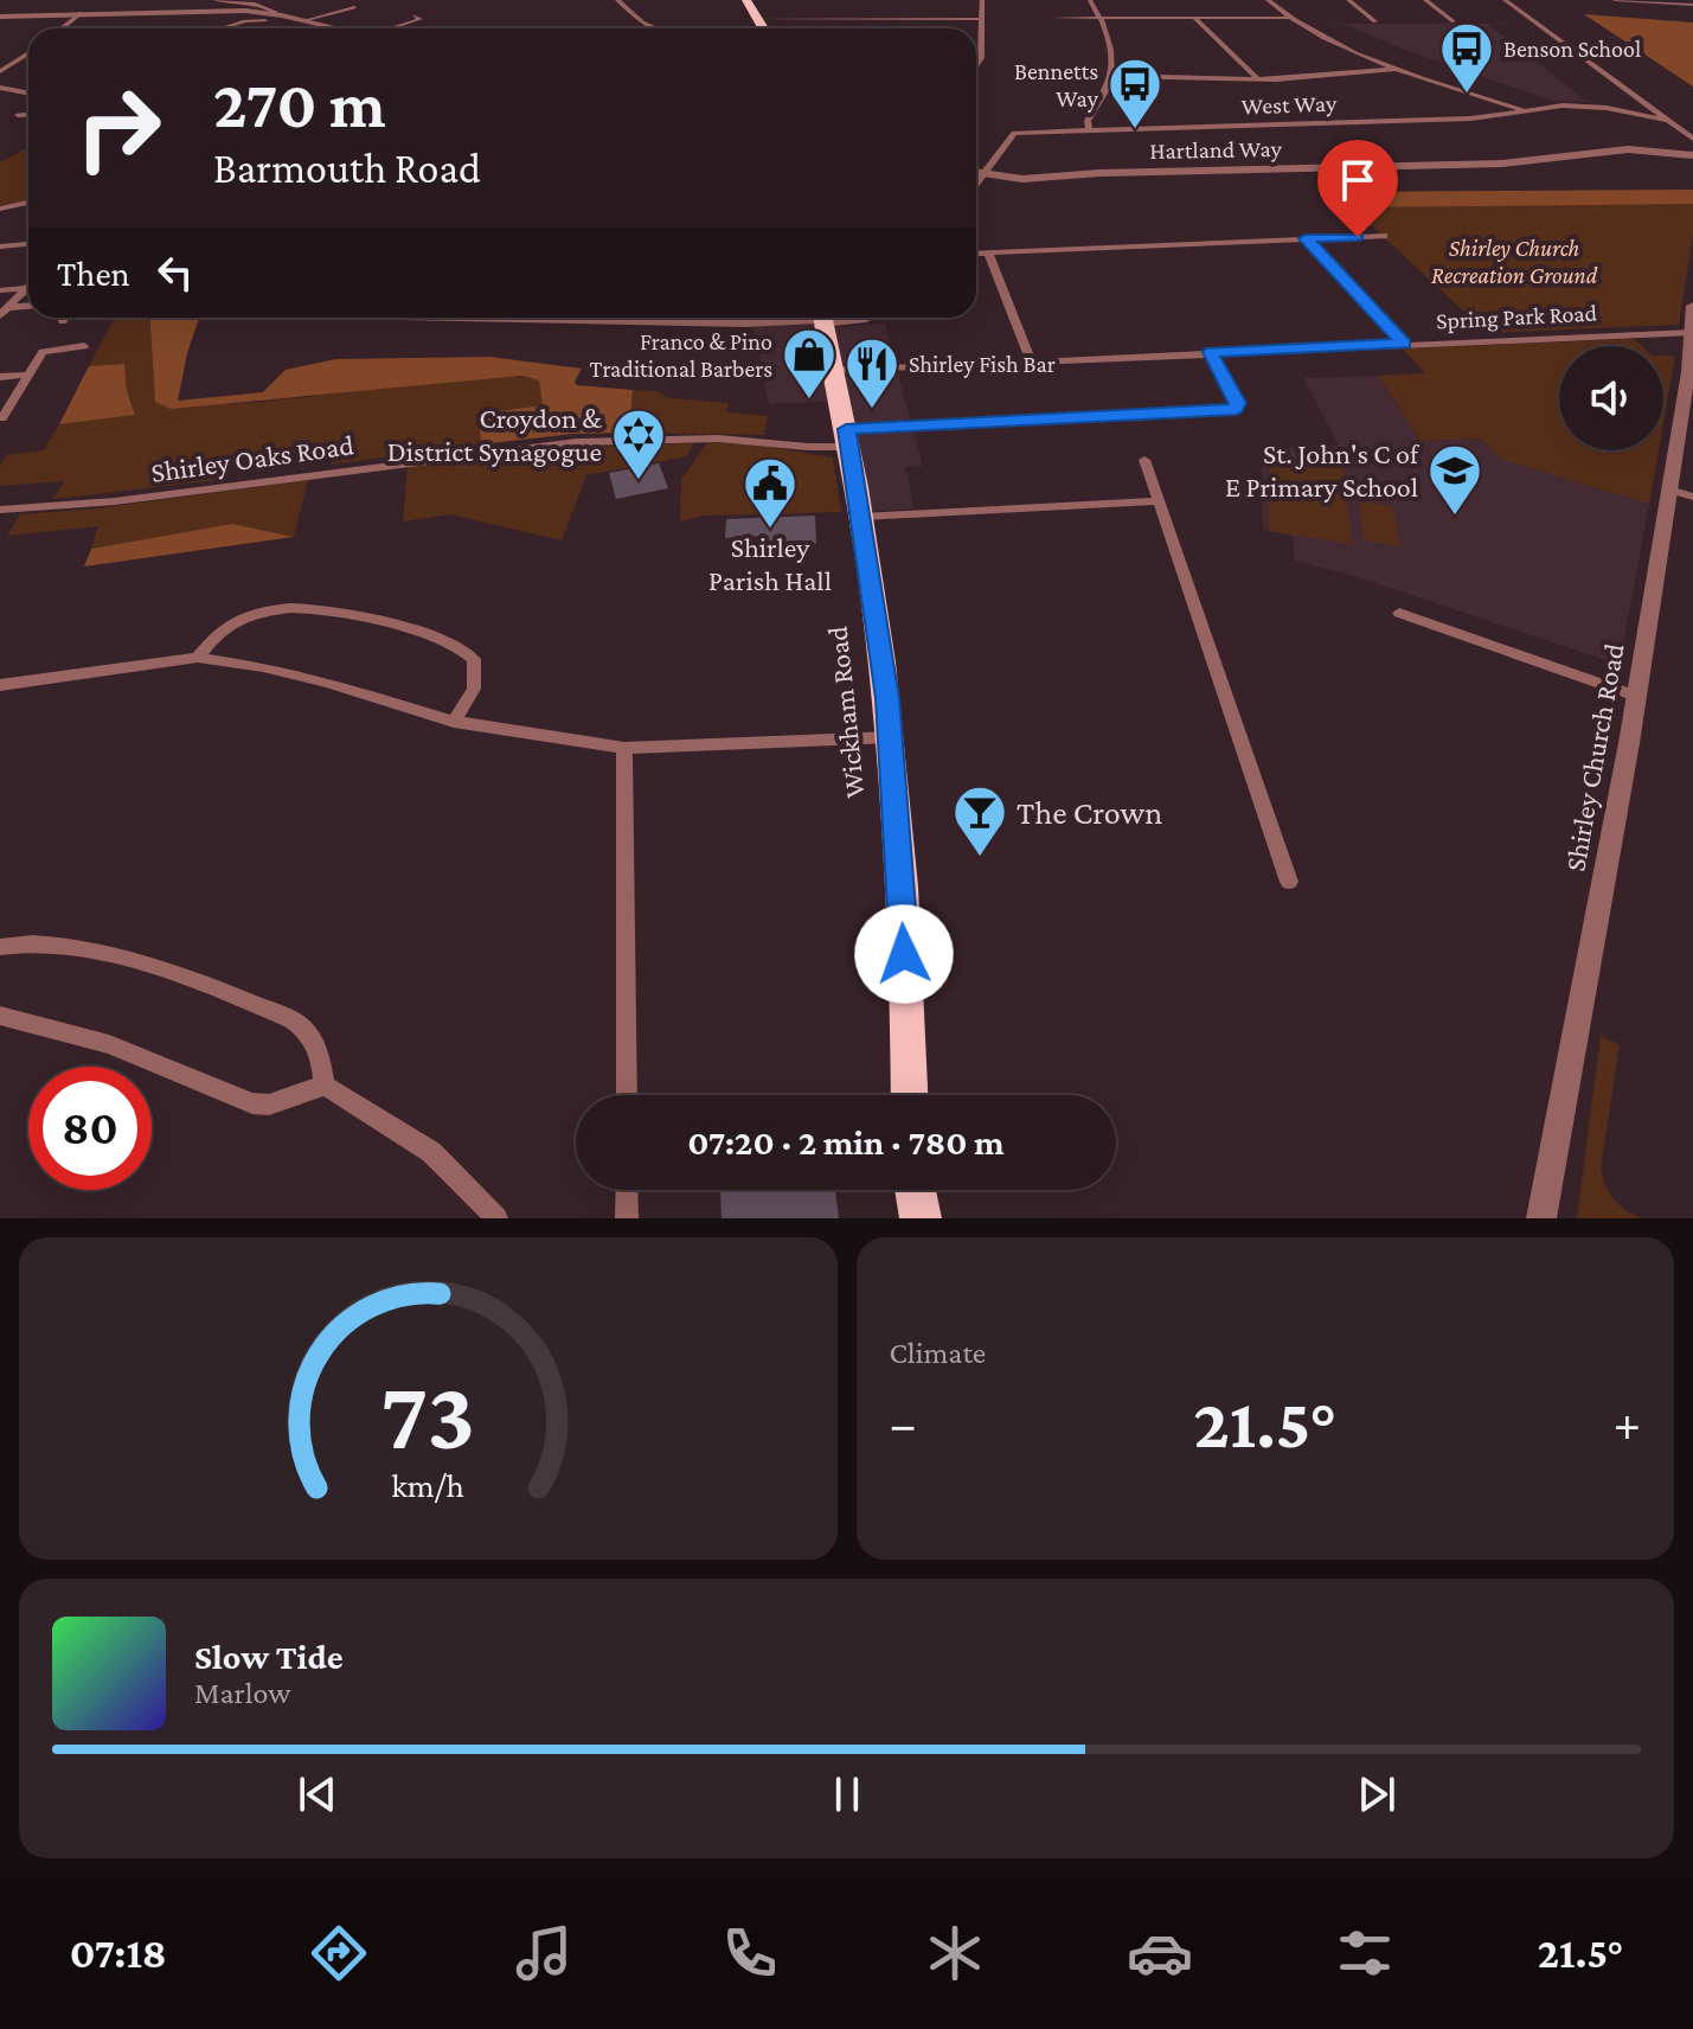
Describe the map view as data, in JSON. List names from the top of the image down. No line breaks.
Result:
{"streets":{"highway":["Wickham Road"],"street":["West Way","Hartland Way","Spring Park Road","Shirley Oaks Road","Shirley Church Road"]},"crossings":[["West Way","Hartland Way"],["Spring Park Road","Shirley Oaks Road"],["Spring Park Road","Wickham Road"],["Spring Park Road","Shirley Church Road"],["Shirley Oaks Road","Wickham Road"]],"parks":["Shirley Church Recreation Ground"],"places":{"bus stop":["Benson School","Bennetts Way"],"shop":["Franco & Pino Traditional Barbers"],"restaurant":["Shirley Fish Bar"],"synagogue":["Croydon & District Synagogue"],"school or university":["St. John's C of E Primary School"],"public building":["Shirley Parish Hall"],"bar":["The Crown"]},"page":{"turn":["270 m","Barmouth Road"],"then":"Then","limit":"80","trip":"07:20 · 2 min · 780 m","tile":"Climate","heat":["−","21.5°","+"],"song":["Slow Tide","Marlow"],"tabs":["07:18","21.5°"],"gauge":["73","km/h"]}}
